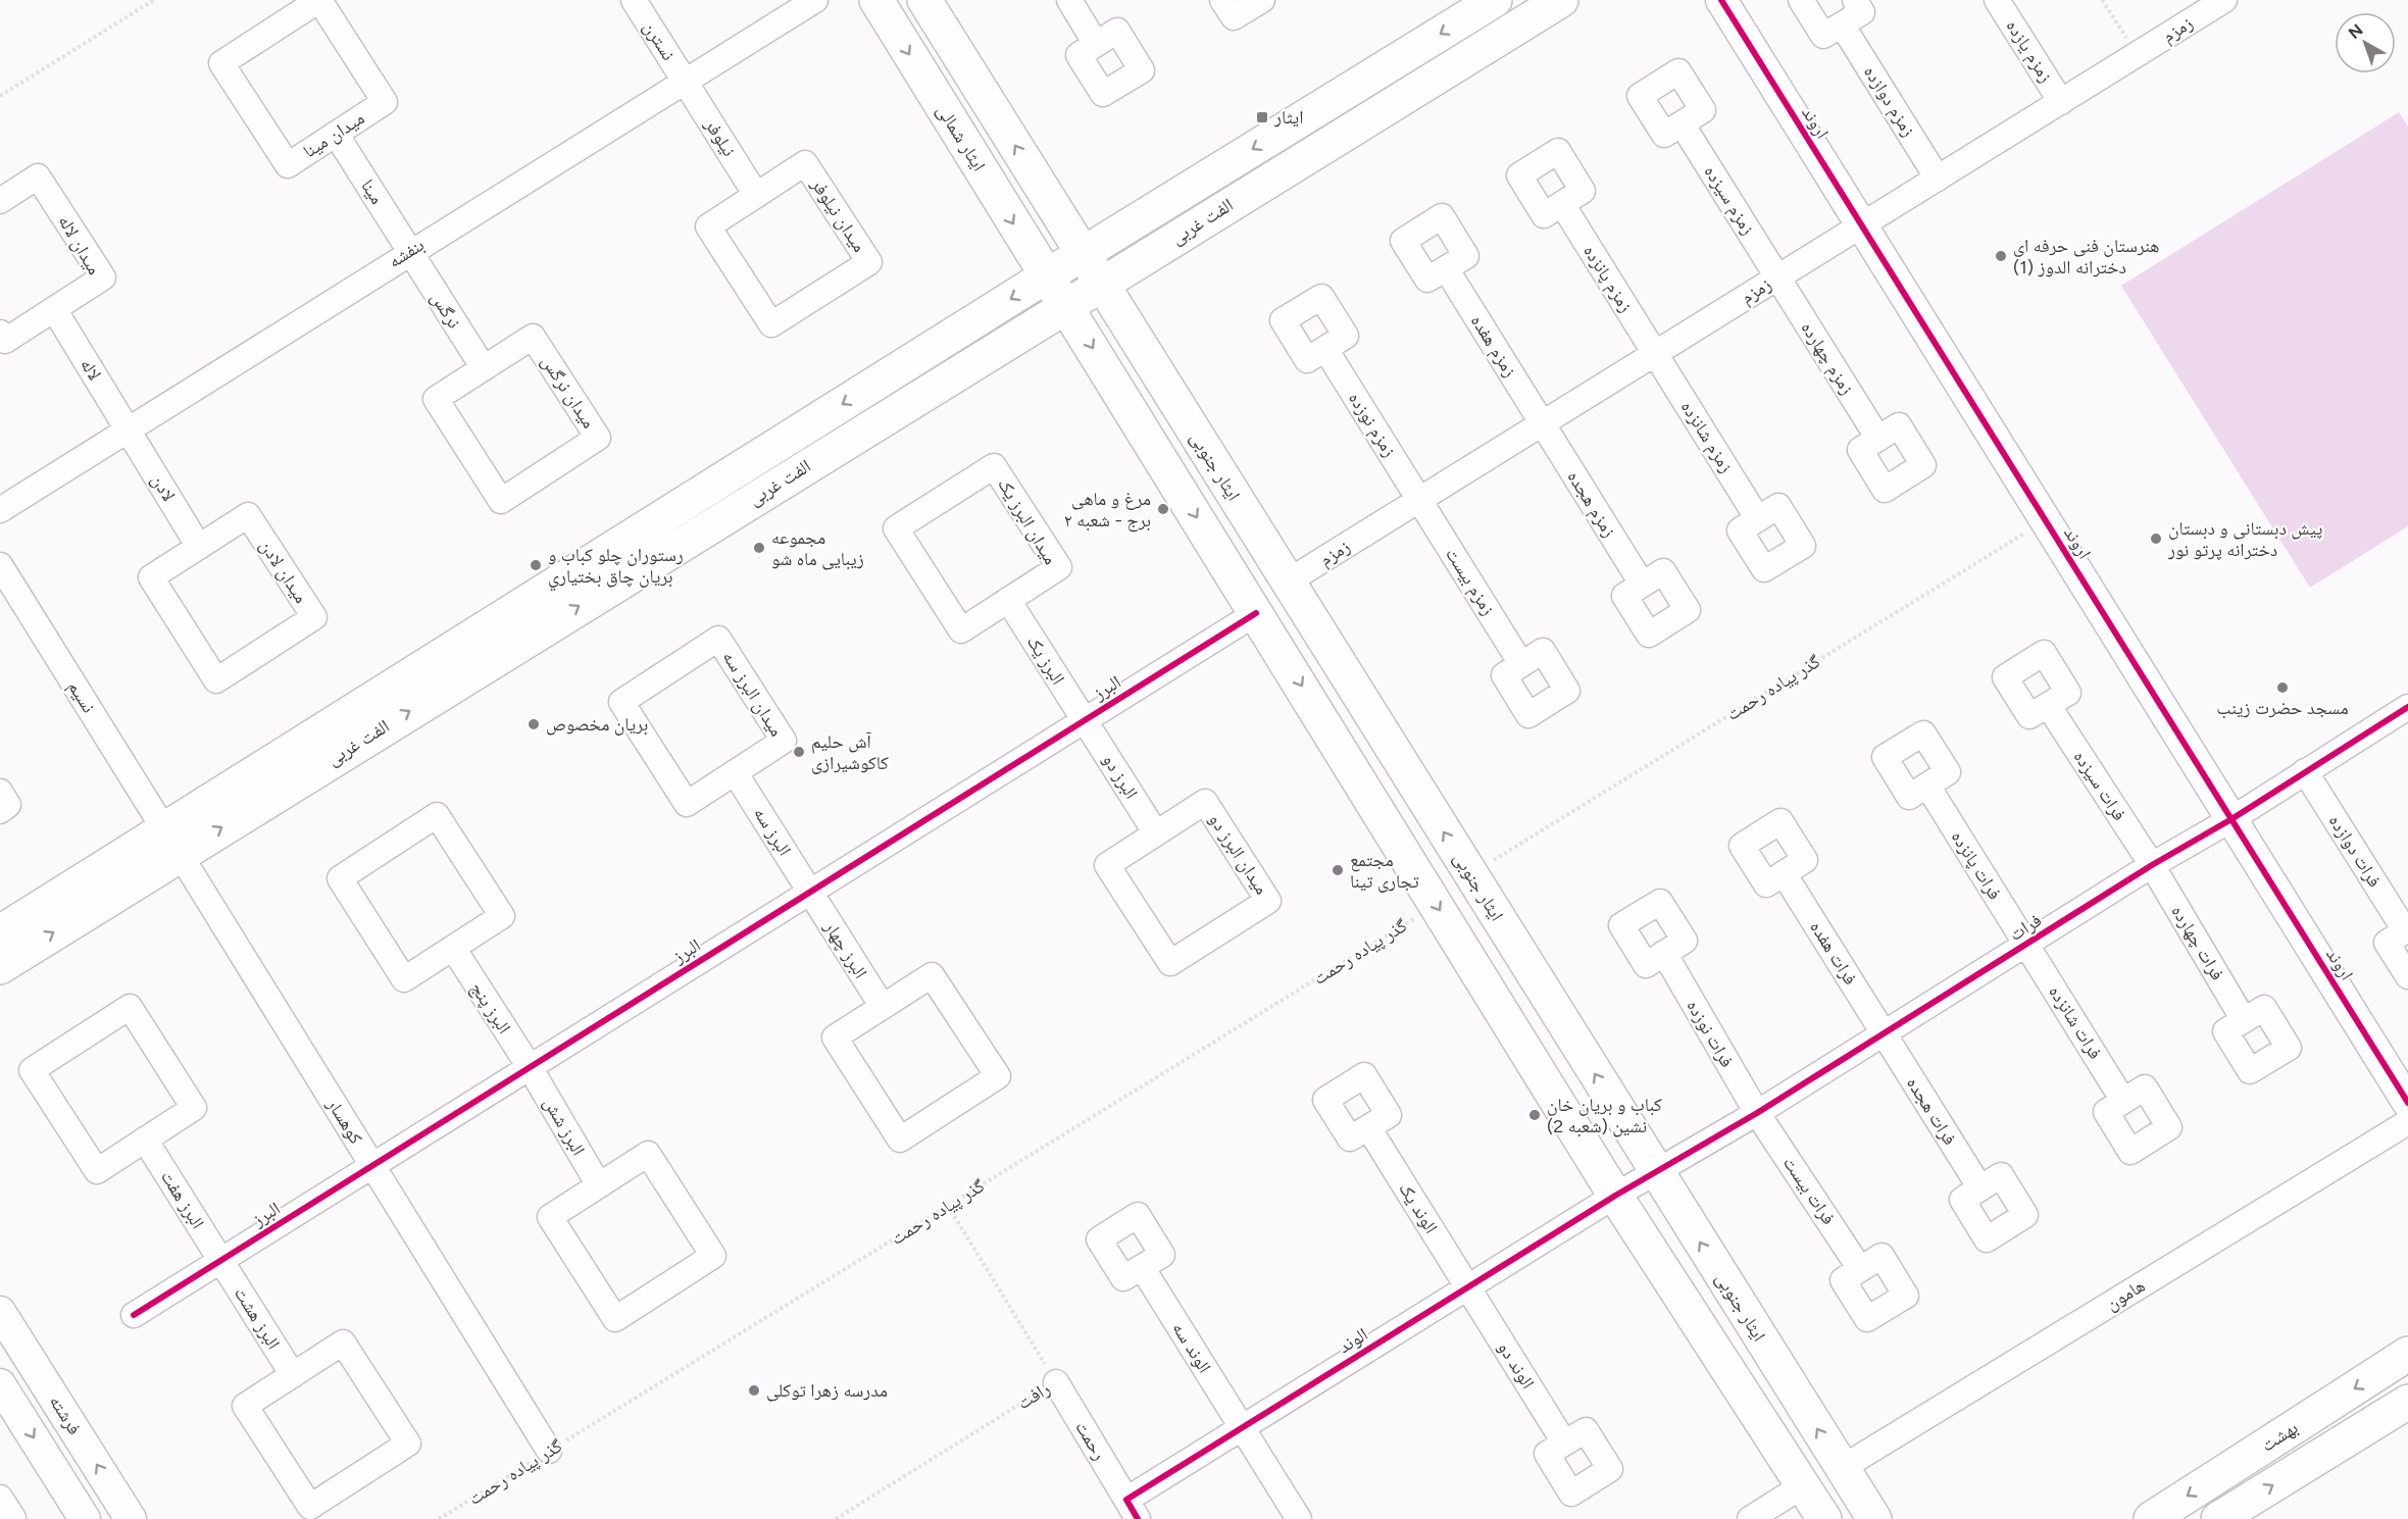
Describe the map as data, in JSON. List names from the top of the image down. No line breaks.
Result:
{"streets":{"main road":["ایثار شمالی","الفت غربی","ایثار جنوبی","بهشت"],"street":["زمزم","نسترن","زمزم یازده","زمزم دوازده","اروند","میدان مینا","نیلوفر","مینا","زمزم سیزده","میدان نیلوفر","میدان لاله","بنفشه","زمزم پانزده","نرگس","زمزم هفده","زمزم چهارده","لاله","میدان نرگس","زمزم نوزده","زمزم شانزده","لادن","زمزم هجده","میدان البرز یک","میدان لادن","زمزم بیست","البرز یک","البرز","میدان البرز سه","نسیم","البرز دو","فرات سیزده","البرز سه","فرات دوازده","میدان البرز دو","فرات پانزده","فرات","فرات چهارده","البرز چهار","فرات هفده","البرز پنج","فرات شانزده","فرات نوزده","فرات هجده","کوهسار","البرز شش","فرات بیست","البرز هفت","الوند یک","هامون","البرز هشت","الوند","الوند سه","الوند دو","فرشته","رحمت"],"path":["گذر پیاده رحمت","رافت"]},"crossings":[["زمزم","زمزم یازده"],["زمزم","زمزم دوازده"],["زمزم","اروند"],["زمزم","زمزم سیزده"],["زمزم","زمزم پانزده"],["زمزم","زمزم هفده"],["زمزم","زمزم چهارده"],["زمزم","زمزم نوزده"],["زمزم","زمزم شانزده"],["زمزم","ایثار جنوبی"],["زمزم","زمزم هجده"],["زمزم","زمزم بیست"],["نسترن","نیلوفر"],["نسترن","بنفشه"],["اروند","گذر پیاده رحمت"],["اروند","فرات"],["میدان مینا","مینا"],["نیلوفر","میدان نیلوفر"],["نیلوفر","بنفشه"],["ایثار شمالی","الفت غربی"],["مینا","بنفشه"],["مینا","نرگس"],["زمزم سیزده","زمزم چهارده"],["الفت غربی","ایثار جنوبی"],["الفت غربی","نسیم"],["الفت غربی","کوهسار"],["میدان لاله","لاله"],["بنفشه","نرگس"],["بنفشه","لاله"],["بنفشه","لادن"],["زمزم پانزده","زمزم شانزده"],["نرگس","میدان نرگس"],["زمزم هفده","زمزم هجده"],["لاله","لادن"],["زمزم نوزده","زمزم بیست"],["ایثار جنوبی","گذر پیاده رحمت"],["ایثار جنوبی","فرات"],["ایثار جنوبی","هامون"],["لادن","میدان لادن"],["میدان البرز یک","البرز یک"],["البرز یک","البرز"],["البرز یک","البرز دو"],["البرز","البرز دو"],["البرز","البرز سه"],["البرز","البرز چهار"],["البرز","البرز پنج"],["البرز","کوهسار"],["البرز","البرز شش"],["البرز","البرز هفت"],["البرز","البرز هشت"],["گذر پیاده رحمت","کوهسار"],["گذر پیاده رحمت","رافت"],["میدان البرز سه","البرز سه"],["نسیم","کوهسار"],["البرز دو","میدان البرز دو"],["فرات سیزده","فرات"],["فرات سیزده","فرات چهارده"],["البرز سه","البرز چهار"],["فرات دوازده","فرات"],["فرات پانزده","فرات"],["فرات پانزده","فرات شانزده"],["فرات","فرات چهارده"],["فرات","فرات هفده"],["فرات","فرات شانزده"],["فرات","فرات نوزده"],["فرات","فرات هجده"],["فرات","فرات بیست"],["فرات","الوند"],["فرات هفده","فرات هجده"],["البرز پنج","البرز شش"],["فرات نوزده","فرات بیست"],["البرز هفت","البرز هشت"],["الوند یک","الوند"],["الوند یک","الوند دو"],["الوند","الوند سه"],["الوند","الوند دو"],["الوند","رحمت"],["رافت","رحمت"]],"places":{"transit":["ایثار"],"other":["هنرستان فنی حرفه ای دخترانه الدوز (1)","مرغ و ماهی برج - شعبه ۲","پیش دبستانی و دبستان دخترانه پرتو نور","مجموعه زیبایی ماه شو","رستوران چلو كباب و بريان چاق بختياري","مسجد حضرت زینب","بریان مخصوص","آش حلیم کاکوشیرازی","مجتمع تجاری تینا","کباب و بریان خان نشین (شعبه 2)","مدرسه زهرا توکلی"]},"north":"top left"}
